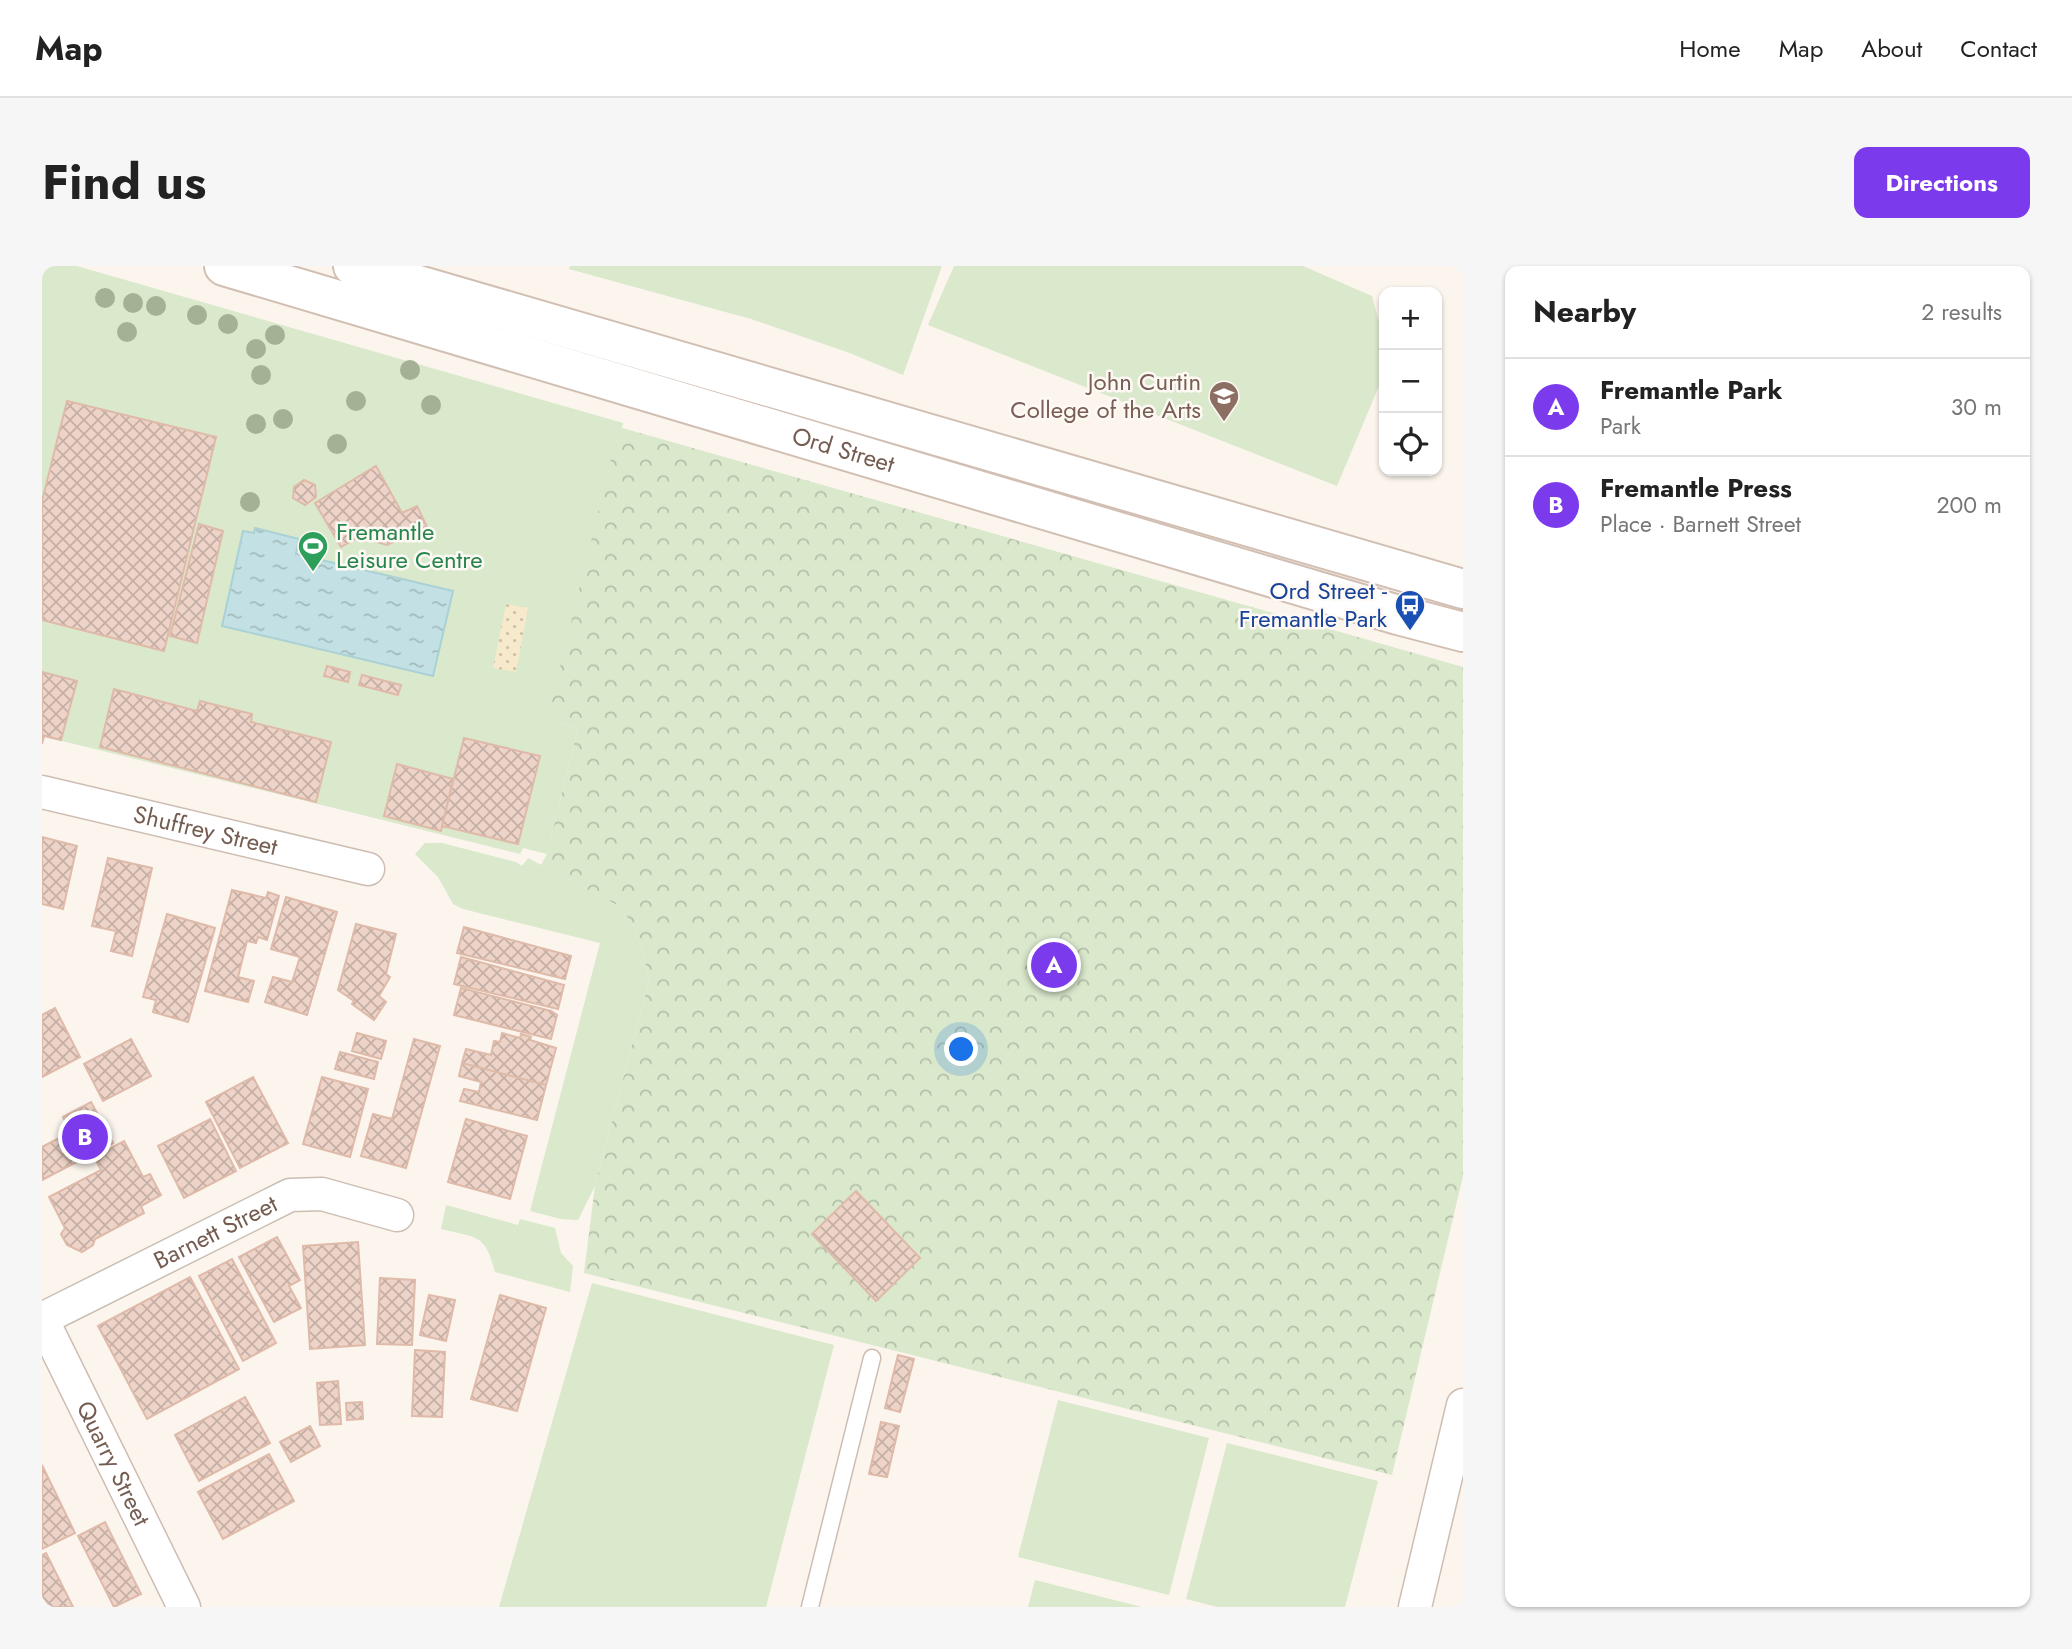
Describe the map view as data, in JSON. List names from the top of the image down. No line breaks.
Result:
{"streets":{"main road":["Ord Street"],"street":["Shuffrey Street","Barnett Street","Quarry Street"]},"crossings":[["Barnett Street","Quarry Street"]],"places":{"school or university":["John Curtin College of the Arts"],"sports":["Fremantle Leisure Centre"],"bus stop":["Ord Street - Fremantle Park"]},"page":{"header":"Map","nav":["Home","Map","About","Contact"],"title":"Find us","buttons":"Directions","heading":["Nearby","2 results"],"map_buttons":["+","−"],"list":[{"mark":"A","name":"Fremantle Park","note":"Park","value":"30 m"},{"mark":"B","name":"Fremantle Press","note":"Place · Barnett Street","value":"200 m"}],"pins":["A","B"]}}
